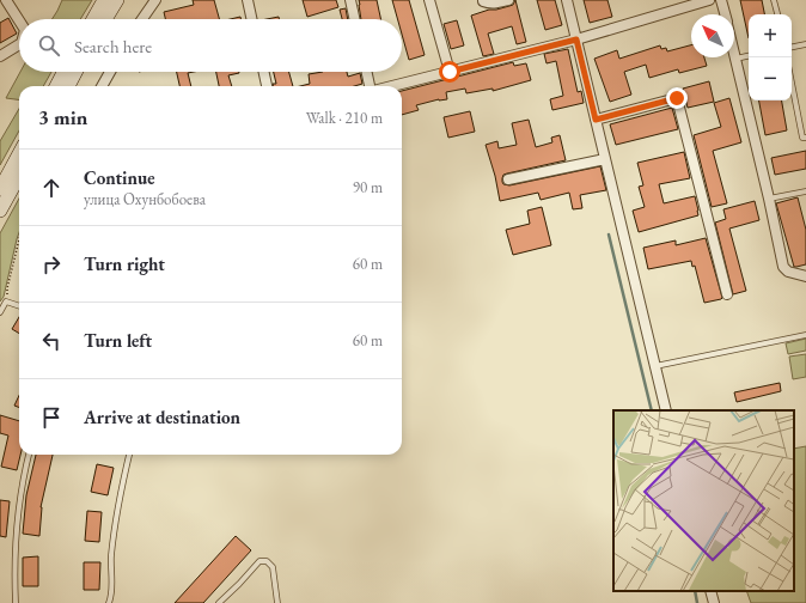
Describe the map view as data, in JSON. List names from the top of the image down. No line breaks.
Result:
{"north":"top left","page":{"map_buttons":["+","−"],"search":"Search here","heading":["3 min","Walk · 210 m"],"list":[["Continue","улица Охунбобоева","90 m"],["Turn right","60 m"],["Turn left","60 m"],"Arrive at destination"]}}
